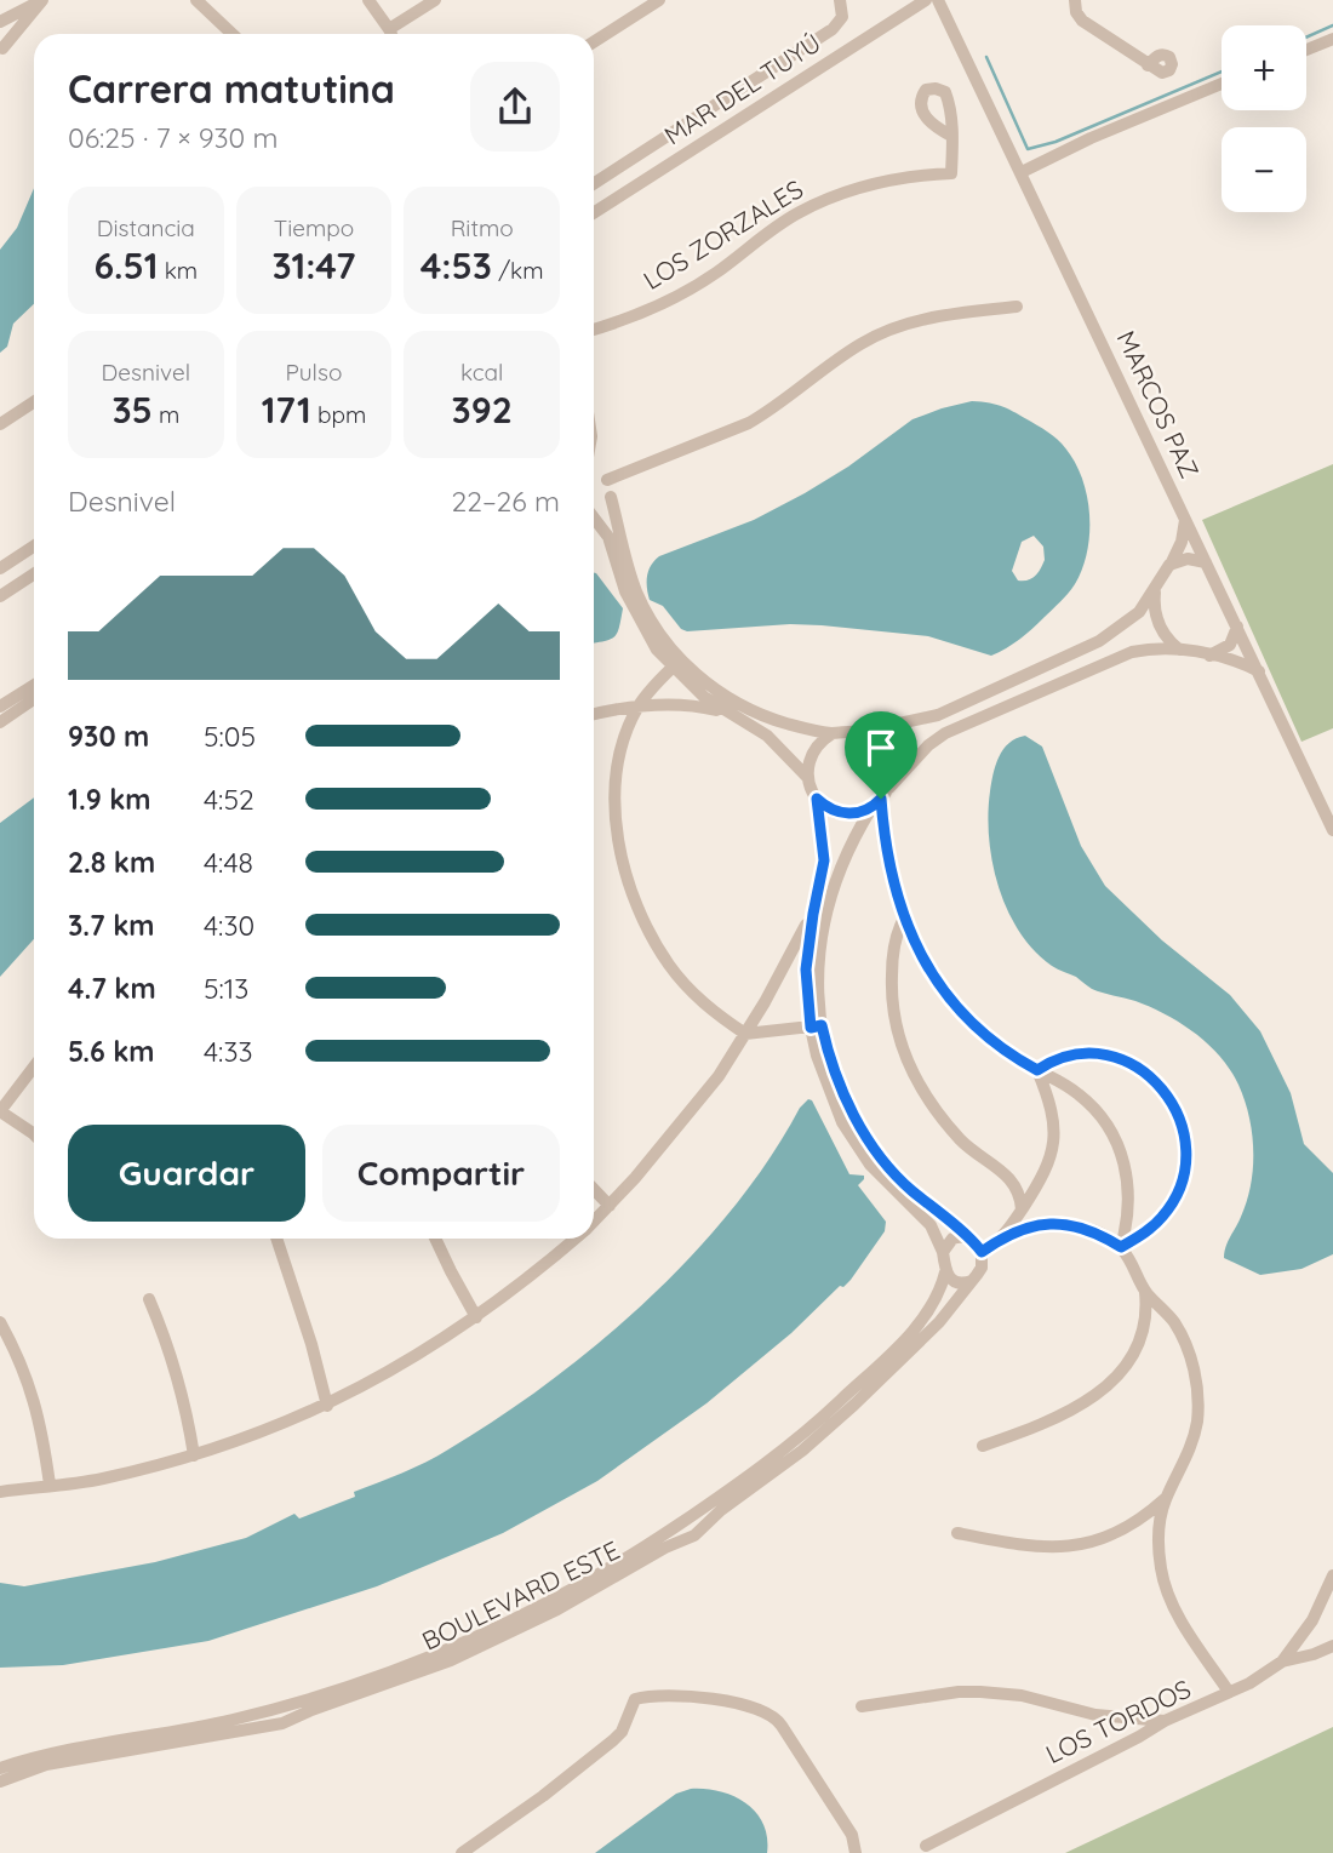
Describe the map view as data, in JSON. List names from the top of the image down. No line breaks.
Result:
{"streets":{"street":["MAR DEL TUYÚ","LOS ZORZALES","MARCOS PAZ","BOULEVARD ESTE","LOS TORDOS"]},"page":{"map_buttons":["+","−"],"heading":["Carrera matutina","06:25 · 7 × 930 m"],"stats":[["Distancia","6.51 km"],["Tiempo","31:47"],["Ritmo","4:53 /km"],["Desnivel","35 m"],["Pulso","171 bpm"],["kcal","392"]],"chart":["Desnivel","22–26 m"],"list":[{"name":"930 m","note":"5:05"},{"name":"1.9 km","note":"4:52"},{"name":"2.8 km","note":"4:48"},{"name":"3.7 km","note":"4:30"},{"name":"4.7 km","note":"5:13"},{"name":"5.6 km","note":"4:33"}],"buttons":["Guardar","Compartir"]}}
